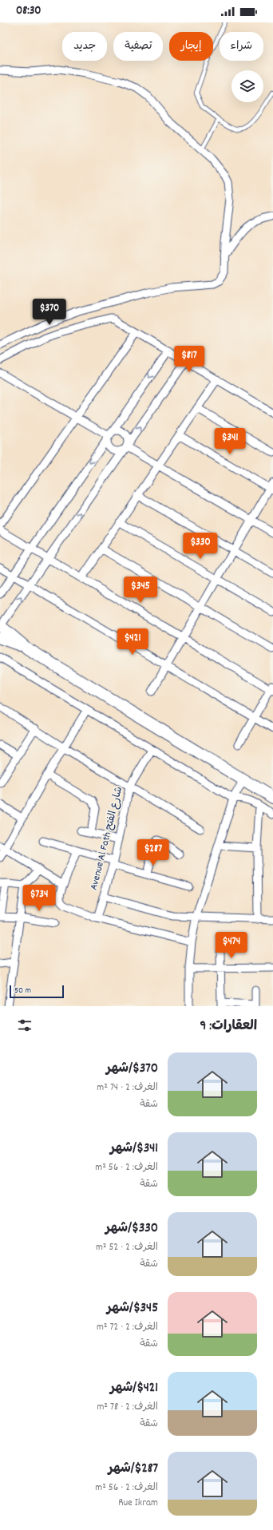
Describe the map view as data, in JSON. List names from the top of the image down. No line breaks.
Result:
{"streets":{"street":["Avenue Al Fath شارع الفتح"]},"scale_bar":"50 m","page":{"status":"08:30","chip":["شراء","إيجار","تصفية","جديد"],"price":["$370","$817","$341","$330","$345","$421","$287","$734","$474"],"scale":"50 m","heading":"العقارات: 9","list":[{"name":"$370/شهر","note":"الغرف: 2 · 74 m² · شقة"},{"name":"$341/شهر","note":"الغرف: 2 · 56 m² · شقة"},{"name":"$330/شهر","note":"الغرف: 2 · 52 m² · شقة"},{"name":"$345/شهر","note":"الغرف: 2 · 72 m² · شقة"},{"name":"$421/شهر","note":"الغرف: 2 · 78 m² · شقة"},{"name":"$287/شهر","note":"الغرف: 2 · 56 m² · Rue Ikram"}]}}
